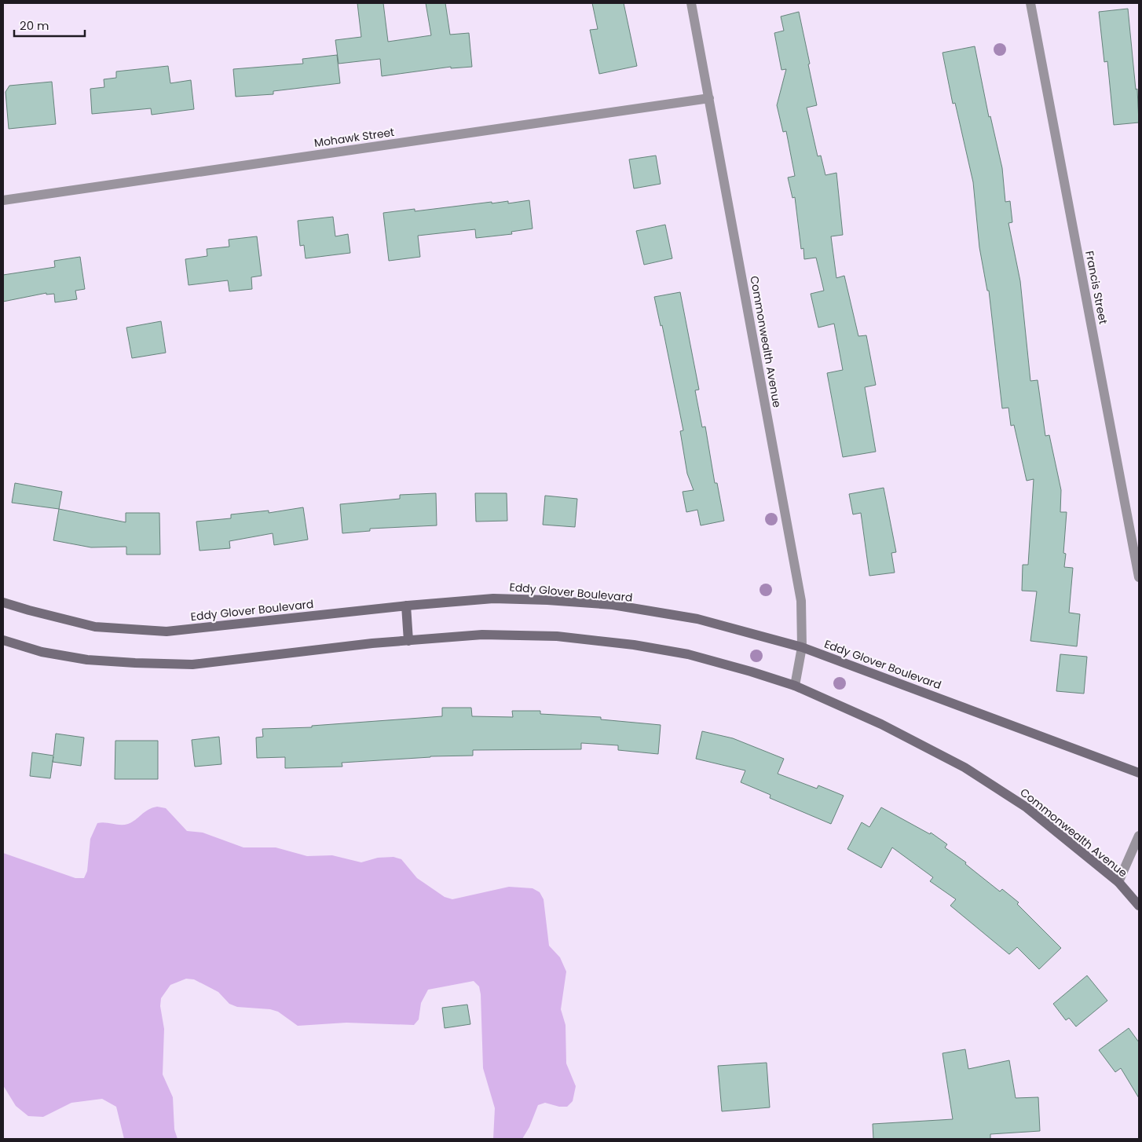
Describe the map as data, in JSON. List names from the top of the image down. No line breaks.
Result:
{"streets":{"street":["Mohawk Street","Francis Street","Commonwealth Avenue","Eddy Glover Boulevard"]},"crossings":[["Mohawk Street","Commonwealth Avenue"],["Commonwealth Avenue","Eddy Glover Boulevard"]],"scale_bar":"20 m"}
